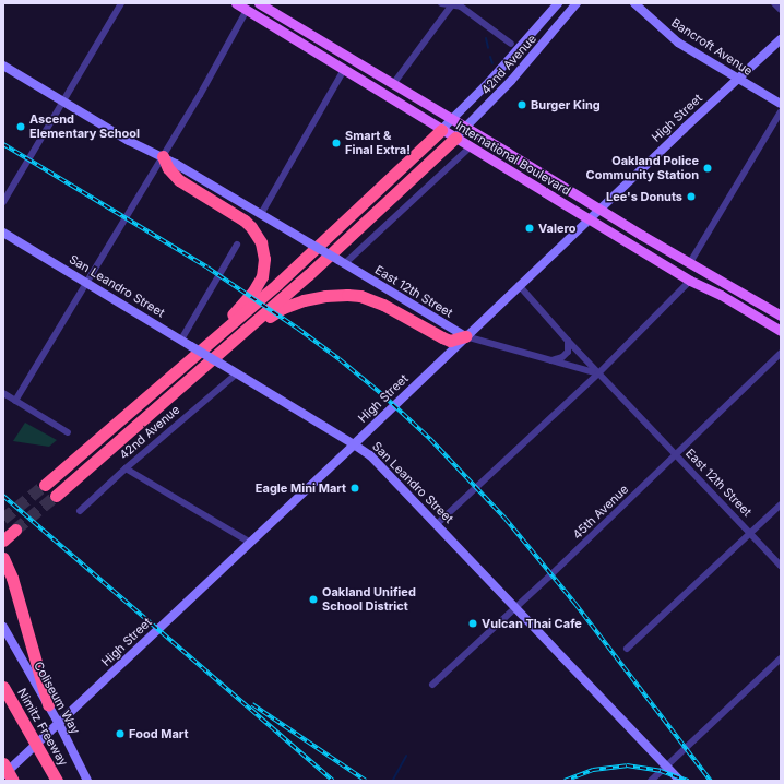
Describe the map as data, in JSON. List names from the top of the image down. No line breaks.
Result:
{"streets":{"highway":["Nimitz Freeway"],"main road":["Bancroft Avenue","42nd Avenue","High Street","International Boulevard","San Leandro Street","East 12th Street","Coliseum Way"],"street":["45th Avenue"]},"crossings":[["Bancroft Avenue","High Street"],["42nd Avenue","International Boulevard"],["42nd Avenue","San Leandro Street"],["High Street","International Boulevard"],["High Street","San Leandro Street"],["High Street","East 12th Street"],["High Street","Coliseum Way"],["San Leandro Street","45th Avenue"],["East 12th Street","45th Avenue"]],"places":["Burger King","Ascend Elementary School","Smart & Final Extra!","Oakland Police Community Station","Lee's Donuts","Valero","Eagle Mini Mart","Oakland Unified School District","Vulcan Thai Cafe","Food Mart"]}
